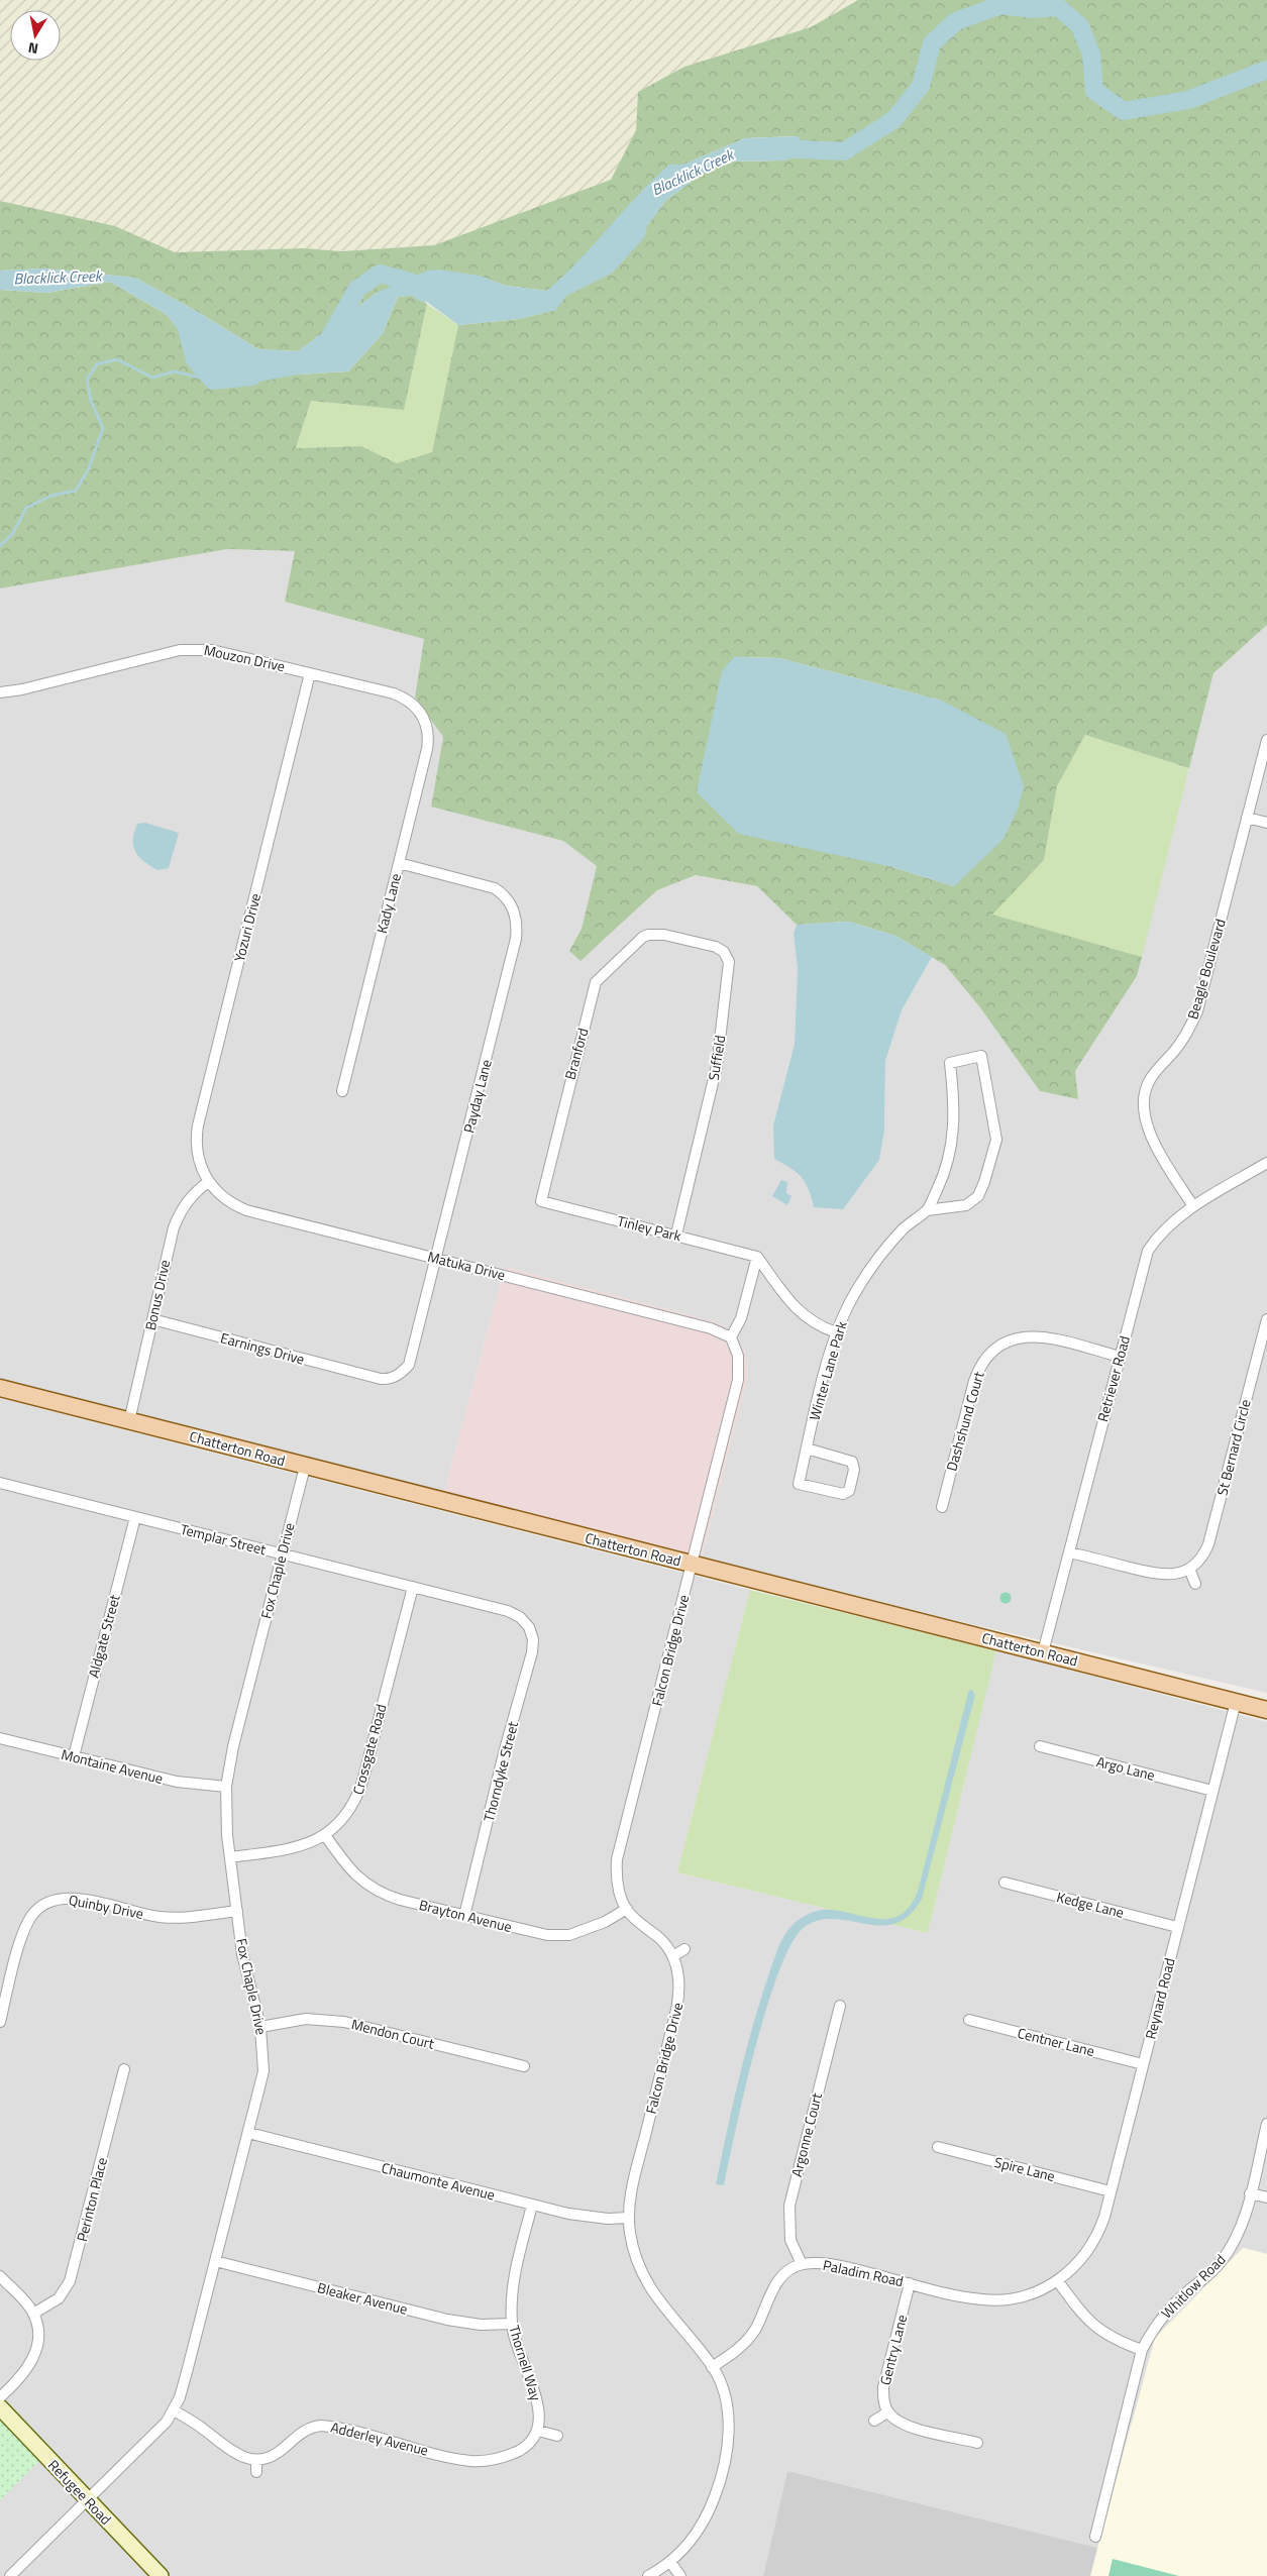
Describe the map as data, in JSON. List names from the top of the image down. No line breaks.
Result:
{"streets":{"main road":["Chatterton Road"],"street":["Mouzon Drive","Kady Lane","Yozuri Drive","Beagle Boulevard","Branford","Suffield","Payday Lane","Tinley Park","Matuka Drive","Bonus Drive","Earnings Drive","Winter Lane Park","Retriever Road","Dashshund Court","St Bernard Circle","Templar Street","Fox Chaple Drive","Aldgate Street","Falcon Bridge Drive","Crossgate Road","Montaine Avenue","Argo Lane","Thorndyke Street","Kedge Lane","Quinby Drive","Brayton Avenue","Reynard Road","Mendon Court","Centner Lane","Argonne Court","Spire Lane","Chaumonte Avenue","Perinton Place","Paladim Road","Whitlow Road","Bleaker Avenue","Gentry Lane","Thornell Way","Adderley Avenue","Refugee Road"]},"crossings":[["Mouzon Drive","Kady Lane"],["Mouzon Drive","Yozuri Drive"],["Kady Lane","Payday Lane"],["Yozuri Drive","Matuka Drive"],["Yozuri Drive","Bonus Drive"],["Beagle Boulevard","Retriever Road"],["Branford","Suffield"],["Branford","Tinley Park"],["Suffield","Tinley Park"],["Payday Lane","Matuka Drive"],["Payday Lane","Earnings Drive"],["Matuka Drive","Bonus Drive"],["Matuka Drive","Falcon Bridge Drive"],["Bonus Drive","Earnings Drive"],["Bonus Drive","Chatterton Road"],["Retriever Road","Dashshund Court"],["Retriever Road","Chatterton Road"],["Chatterton Road","Fox Chaple Drive"],["Chatterton Road","Falcon Bridge Drive"],["Chatterton Road","Reynard Road"],["Templar Street","Fox Chaple Drive"],["Templar Street","Aldgate Street"],["Templar Street","Crossgate Road"],["Templar Street","Thorndyke Street"],["Fox Chaple Drive","Crossgate Road"],["Fox Chaple Drive","Montaine Avenue"],["Fox Chaple Drive","Quinby Drive"],["Fox Chaple Drive","Mendon Court"],["Fox Chaple Drive","Chaumonte Avenue"],["Fox Chaple Drive","Bleaker Avenue"],["Fox Chaple Drive","Refugee Road"],["Aldgate Street","Montaine Avenue"],["Falcon Bridge Drive","Brayton Avenue"],["Falcon Bridge Drive","Chaumonte Avenue"],["Crossgate Road","Brayton Avenue"],["Argo Lane","Reynard Road"],["Thorndyke Street","Brayton Avenue"],["Kedge Lane","Reynard Road"],["Reynard Road","Centner Lane"],["Reynard Road","Spire Lane"],["Reynard Road","Paladim Road"],["Argonne Court","Paladim Road"],["Chaumonte Avenue","Thornell Way"],["Paladim Road","Gentry Lane"],["Bleaker Avenue","Thornell Way"],["Thornell Way","Adderley Avenue"]],"water":["Blacklick Creek"],"north":"bottom"}
